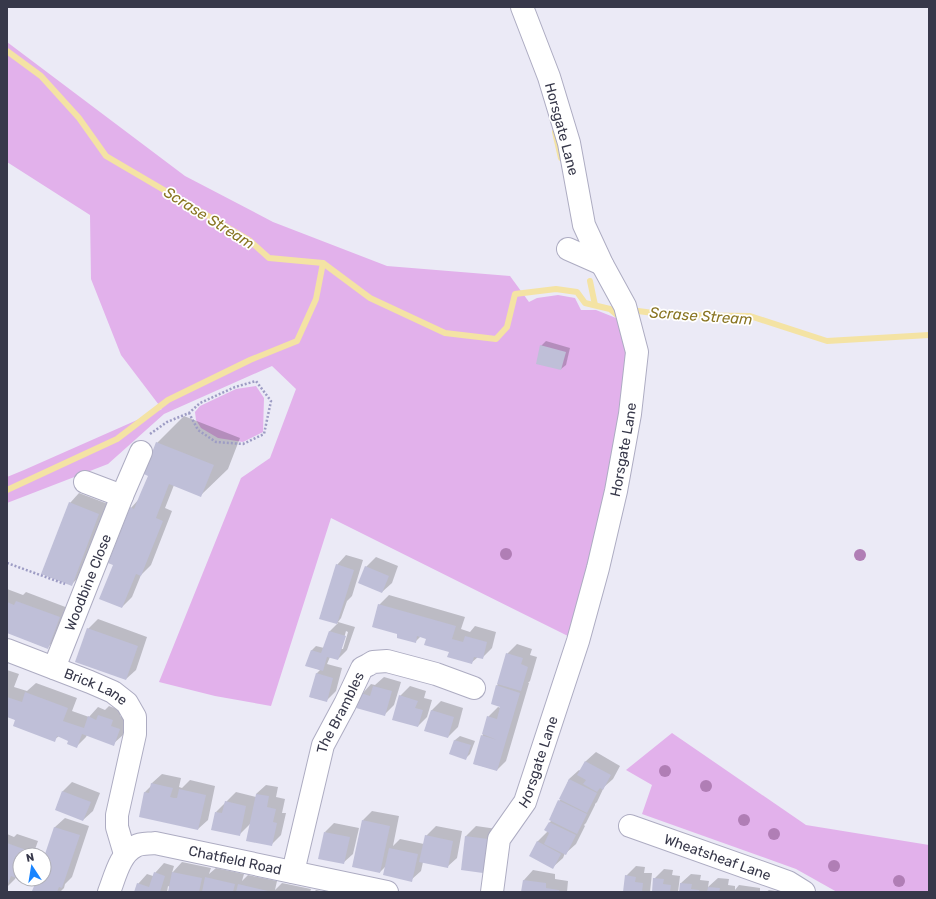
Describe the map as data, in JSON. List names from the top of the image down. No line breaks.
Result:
{"streets":{"street":["Horsgate Lane","Woodbine Close","Brick Lane","The Brambles","Wheatsheaf Lane","Chatfield Road"]},"crossings":[["Woodbine Close","Brick Lane"],["Brick Lane","Chatfield Road"],["The Brambles","Chatfield Road"]],"water":["Scrase Stream"],"north":"top"}
